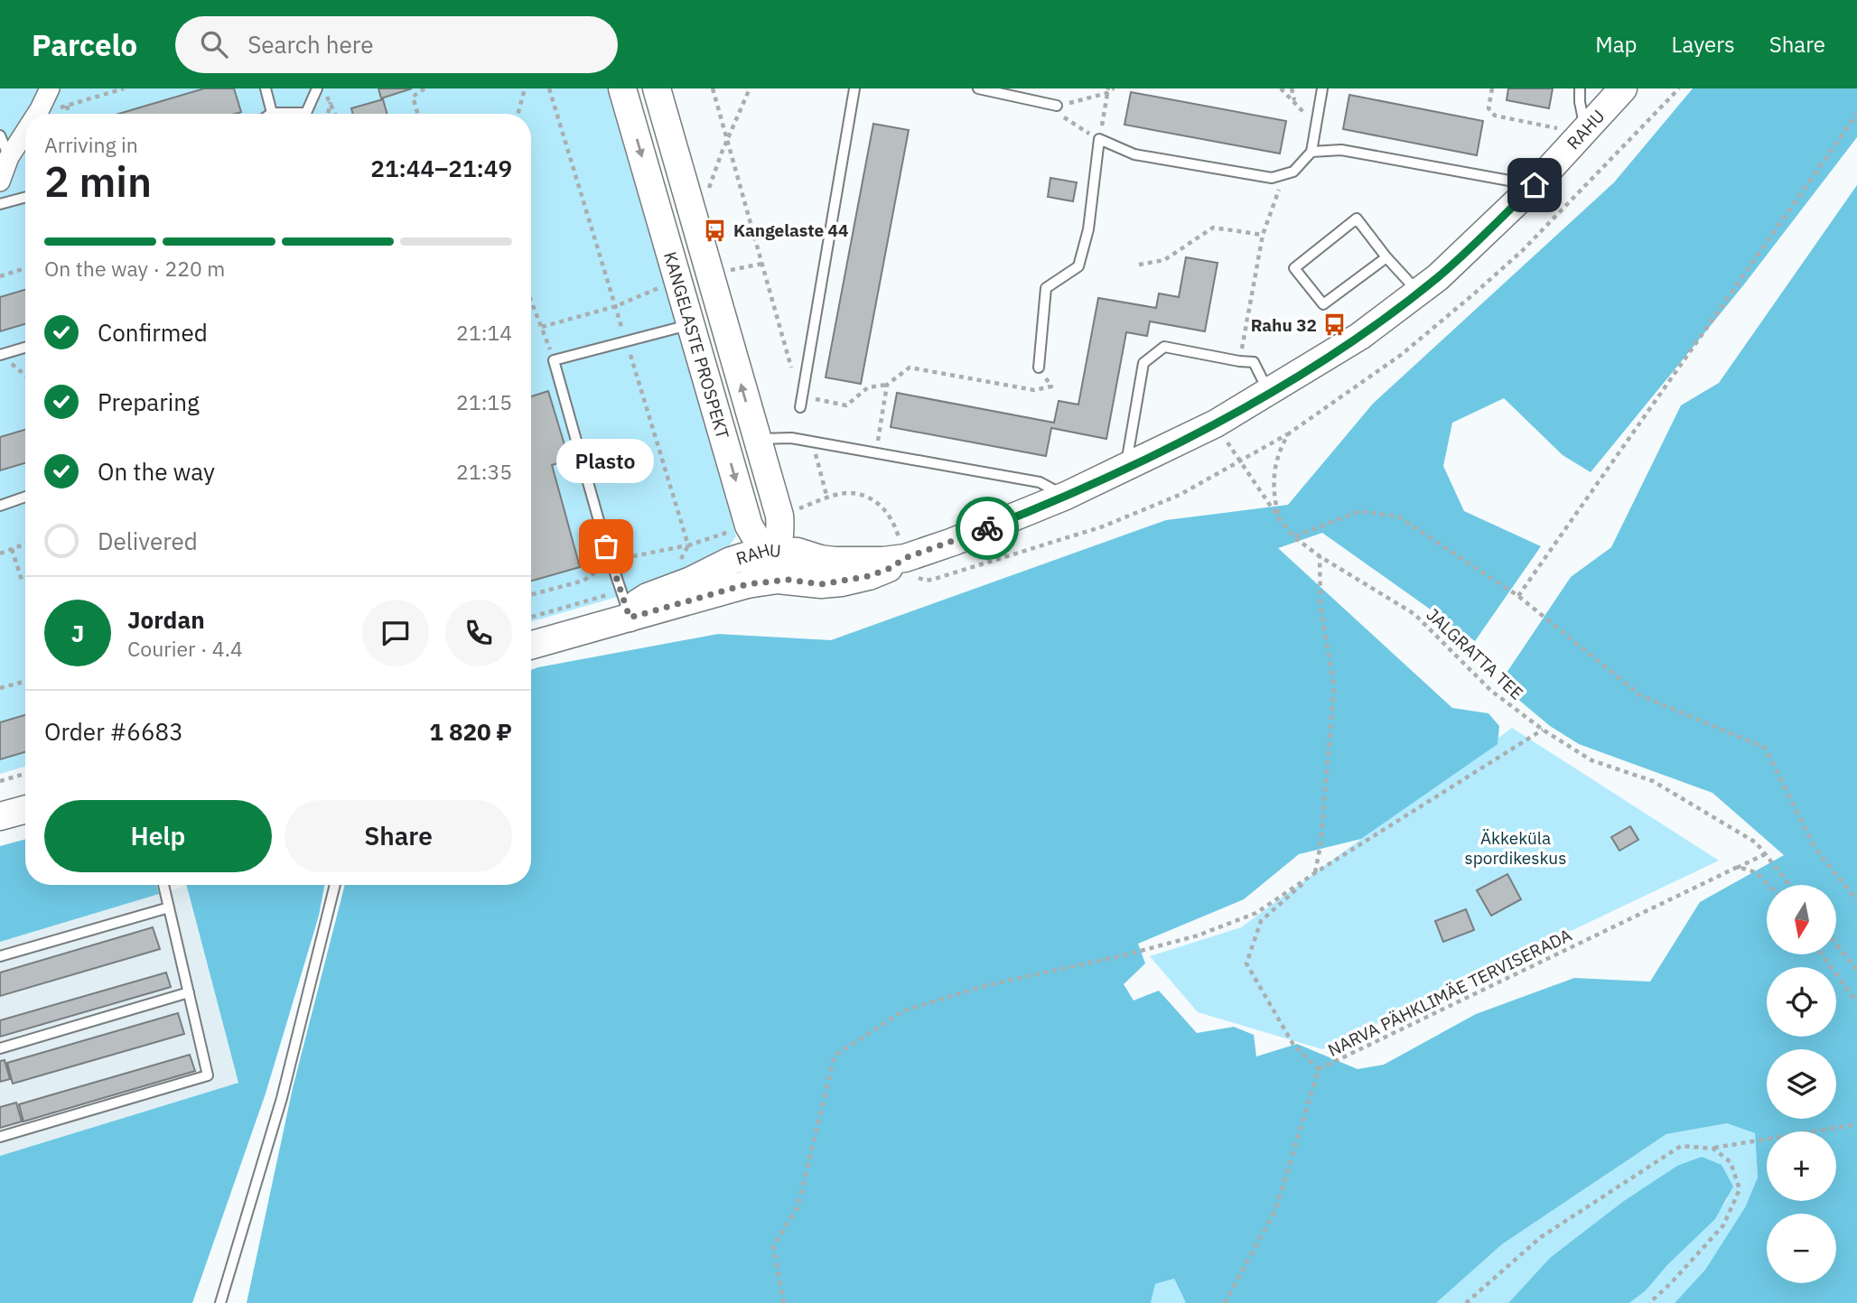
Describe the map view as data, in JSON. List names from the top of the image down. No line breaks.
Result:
{"streets":{"main road":["RAHU","KANGELASTE PROSPEKT"],"path":["JALGRATTA TEE","NARVA PÄHKLIMÄE TERVISERADA"]},"crossings":[["RAHU","KANGELASTE PROSPEKT"],["RAHU","JALGRATTA TEE"],["JALGRATTA TEE","NARVA PÄHKLIMÄE TERVISERADA"]],"parks":["Äkkeküla spordikeskus"],"places":{"bus stop":["Kangelaste 44","Rahu 32"],"other":["Plasto"]},"north":"bottom","page":{"header":"Parcelo","search":"Search here","nav":["Map","Layers","Share"],"heading":["2 min","Arriving in","21:44–21:49"],"panel":["Jordan","Courier · 4.4","Order #6683","1 820 ₽"],"bar":"On the way · 220 m","list":[["Confirmed","21:14"],["Preparing","21:15"],["On the way","21:35"],"Delivered"],"bubble":"Plasto","round":"J","buttons":["Help","Share"],"map_buttons":["+","−"]}}
